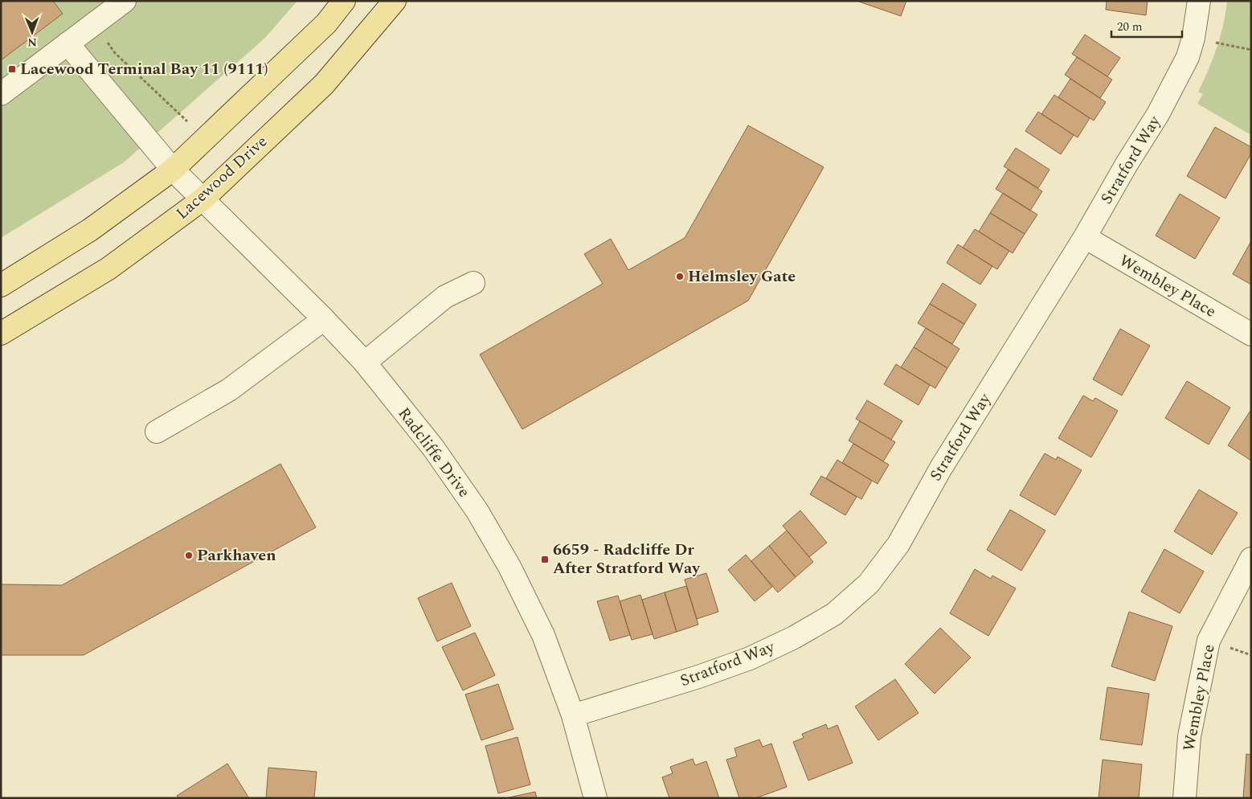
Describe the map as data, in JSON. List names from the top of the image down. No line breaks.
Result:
{"streets":{"main road":["Lacewood Drive"],"street":["Stratford Way","Wembley Place","Radcliffe Drive"]},"crossings":[["Stratford Way","Wembley Place"],["Stratford Way","Radcliffe Drive"],["Lacewood Drive","Radcliffe Drive"]],"places":{"transit":["Lacewood Terminal Bay 11 (9111)","6659 - Radcliffe Dr After Stratford Way"],"other":["Helmsley Gate","Parkhaven"]},"scale_bar":"20 m","north":"bottom"}
